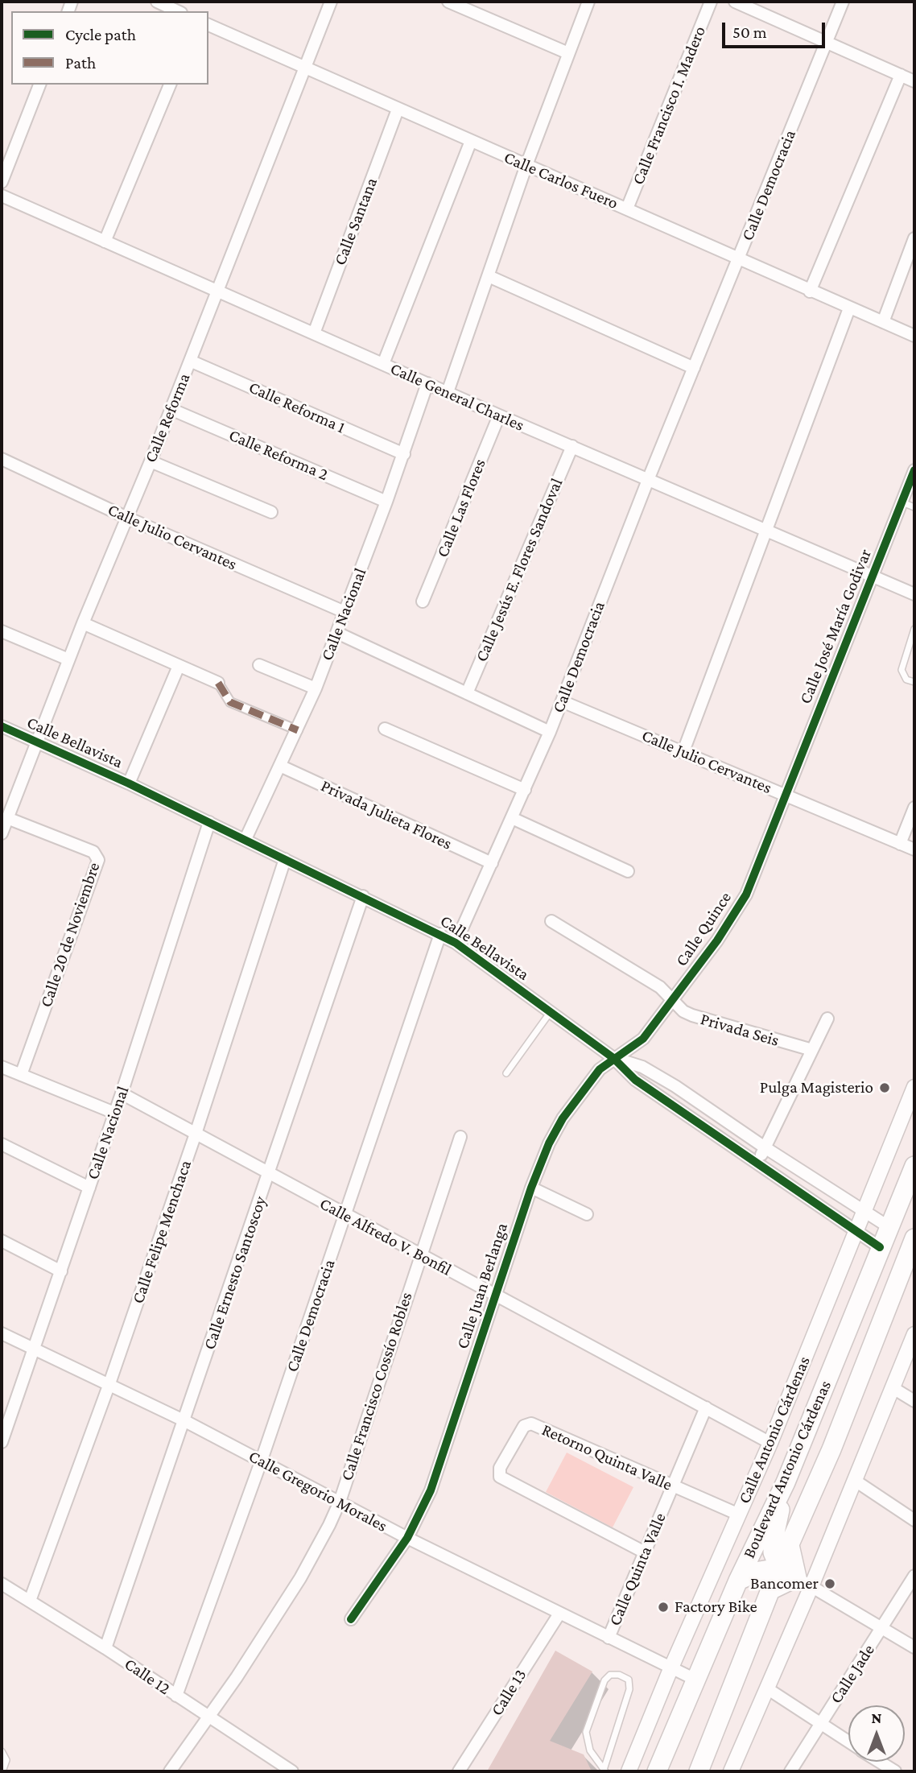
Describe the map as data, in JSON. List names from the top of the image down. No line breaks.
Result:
{"streets":{"main road":["Boulevard Antonio Cárdenas"],"street":["Calle Francisco I. Madero","Calle Carlos Fuero","Calle Democracia","Calle Santana","Calle General Charles","Calle Reforma 1","Calle Reforma","Calle Reforma 2","Calle Las Flores","Calle Julio Cervantes","Calle Jesús E. Flores Sandoval","Calle Nacional","Calle José María Godivar","Calle Bellavista","Privada Julieta Flores","Calle Quince","Calle 20 de Noviembre","Privada Seis","Calle Felipe Menchaca","Calle Alfredo V. Bonfil","Calle Ernesto Santoscoy","Calle Juan Berlanga","Calle Francisco Cossío Robles","Calle Antonio Cárdenas","Retorno Quinta Valle","Calle Gregorio Morales","Calle Quinta Valle","Calle Jade","Calle 12","Calle 13"]},"crossings":[["Calle Francisco I. Madero","Calle Carlos Fuero"],["Calle Carlos Fuero","Calle Democracia"],["Calle Carlos Fuero","Calle Santana"],["Calle Carlos Fuero","Calle Reforma"],["Calle Democracia","Calle General Charles"],["Calle Democracia","Calle Julio Cervantes"],["Calle Democracia","Calle Bellavista"],["Calle Democracia","Privada Julieta Flores"],["Calle Democracia","Calle Alfredo V. Bonfil"],["Calle Democracia","Calle Gregorio Morales"],["Calle Democracia","Calle 12"],["Calle Santana","Calle General Charles"],["Calle General Charles","Calle Reforma"],["Calle General Charles","Calle Las Flores"],["Calle General Charles","Calle Jesús E. Flores Sandoval"],["Calle General Charles","Calle Nacional"],["Calle General Charles","Calle José María Godivar"],["Calle Reforma 1","Calle Reforma"],["Calle Reforma 1","Calle Nacional"],["Calle Reforma","Calle Reforma 2"],["Calle Reforma","Calle Julio Cervantes"],["Calle Reforma","Calle Bellavista"],["Calle Reforma","Calle 20 de Noviembre"],["Calle Reforma 2","Calle Nacional"],["Calle Julio Cervantes","Calle Nacional"],["Calle Julio Cervantes","Calle José María Godivar"],["Calle Julio Cervantes","Calle Quince"],["Calle Nacional","Calle Bellavista"],["Calle Nacional","Privada Julieta Flores"],["Calle Nacional","Calle Alfredo V. Bonfil"],["Calle Nacional","Calle Gregorio Morales"],["Calle José María Godivar","Calle Quince"],["Calle Bellavista","Calle Quince"],["Calle Bellavista","Calle Felipe Menchaca"],["Calle Bellavista","Calle Ernesto Santoscoy"],["Calle Bellavista","Calle Juan Berlanga"],["Calle Bellavista","Calle Antonio Cárdenas"],["Calle Bellavista","Boulevard Antonio Cárdenas"],["Calle Quince","Privada Seis"],["Calle Quince","Calle Juan Berlanga"],["Calle Felipe Menchaca","Calle Alfredo V. Bonfil"],["Calle Felipe Menchaca","Calle Gregorio Morales"],["Calle Felipe Menchaca","Calle 12"],["Calle Alfredo V. Bonfil","Calle Ernesto Santoscoy"],["Calle Alfredo V. Bonfil","Calle Juan Berlanga"],["Calle Alfredo V. Bonfil","Calle Francisco Cossío Robles"],["Calle Alfredo V. Bonfil","Calle Antonio Cárdenas"],["Calle Alfredo V. Bonfil","Calle Quinta Valle"],["Calle Ernesto Santoscoy","Calle Gregorio Morales"],["Calle Ernesto Santoscoy","Calle 12"],["Calle Juan Berlanga","Calle Gregorio Morales"],["Calle Francisco Cossío Robles","Calle Gregorio Morales"],["Calle Francisco Cossío Robles","Calle 12"],["Calle Antonio Cárdenas","Retorno Quinta Valle"],["Calle Antonio Cárdenas","Calle Gregorio Morales"],["Retorno Quinta Valle","Calle Quinta Valle"],["Boulevard Antonio Cárdenas","Calle Gregorio Morales"],["Calle Gregorio Morales","Calle Quinta Valle"],["Calle Gregorio Morales","Calle 13"]],"places":["Pulga Magisterio","Bancomer","Factory Bike"],"legend":["Cycle path","Path"],"scale_bar":"50 m","north":"top"}
